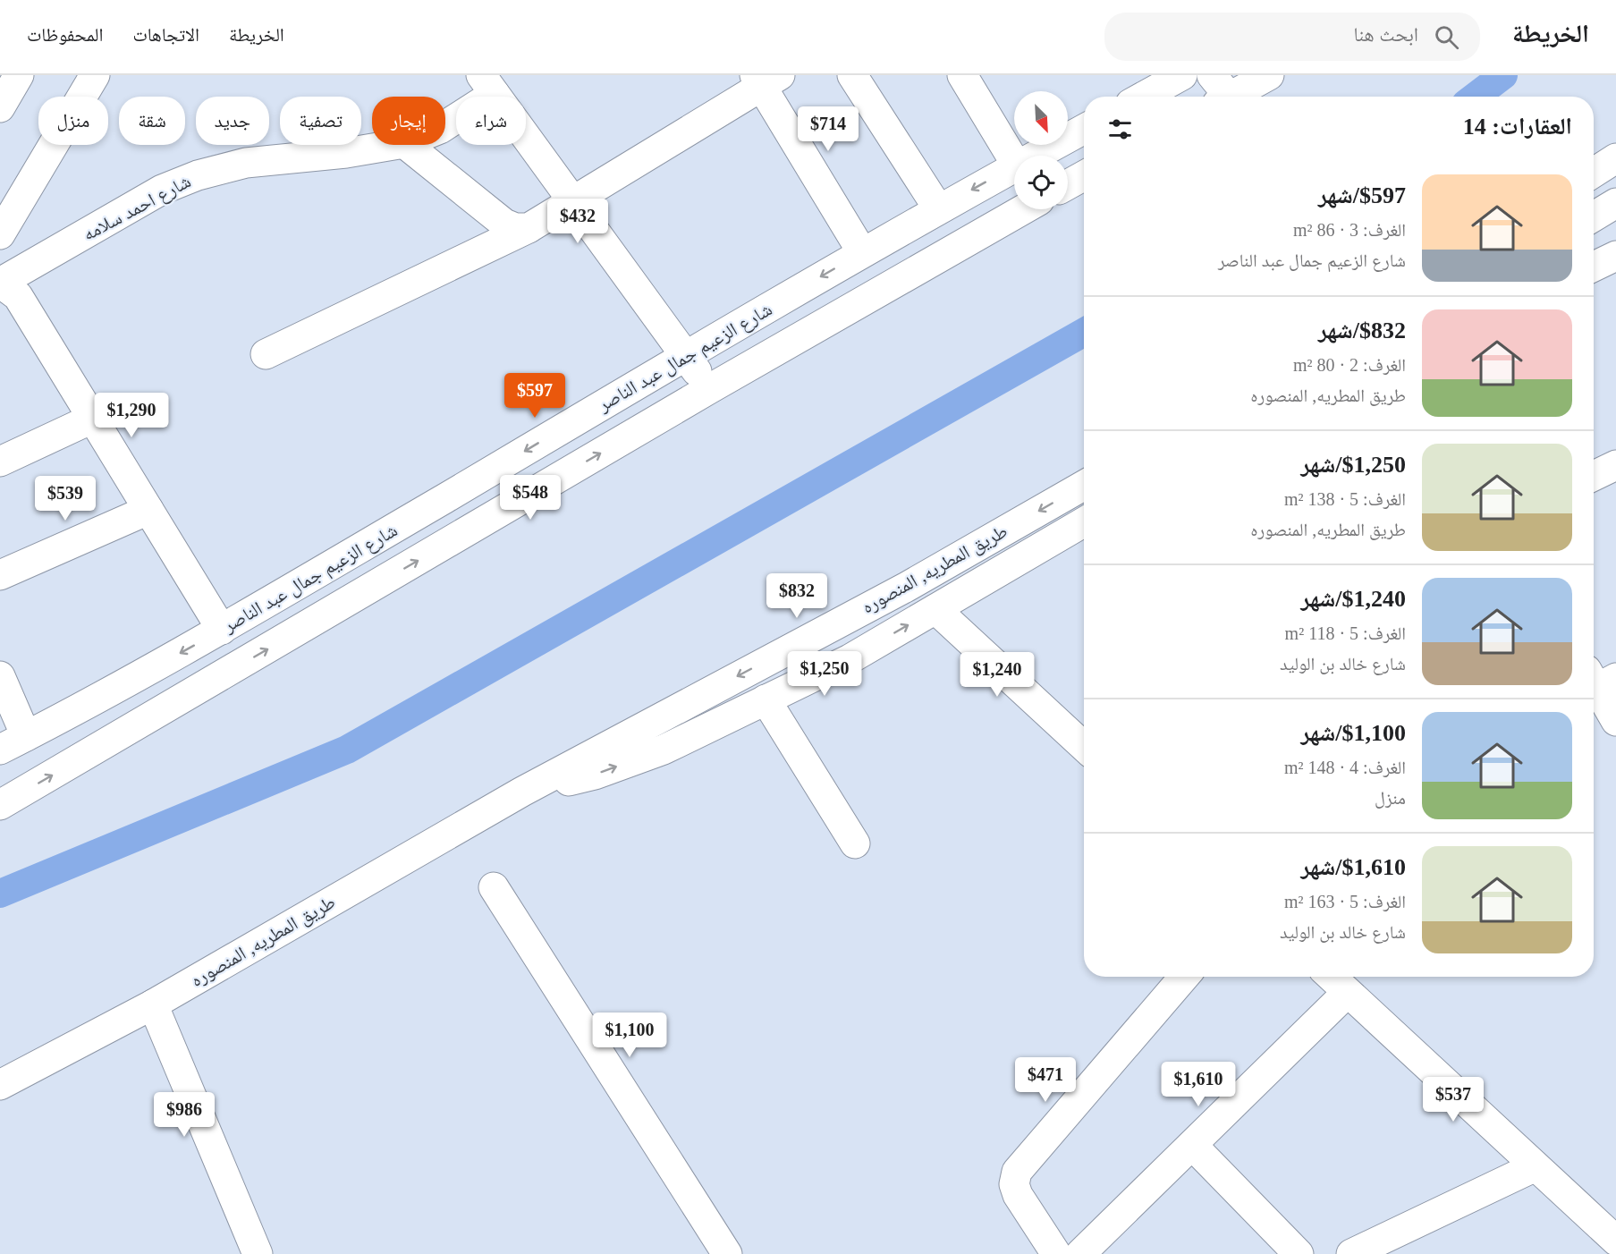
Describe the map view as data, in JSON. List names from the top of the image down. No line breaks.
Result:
{"streets":{"street":["شارع احمد سلامه","شارع الزعيم جمال عبد الناصر","طريق المطريه, المنصوره"]},"north":"bottom right","page":{"header":"الخريطة","search":"ابحث هنا","nav":["الخريطة","الاتجاهات","المحفوظات"],"chip":["شراء","إيجار","تصفية","جديد","شقة","منزل"],"heading":"العقارات: 14","price":["$714","$432","$597","$1,290","$548","$539","$832","$1,250","$1,240","$1,100","$471","$1,610","$537","$986"],"list":[{"name":"$597/شهر","note":"الغرف: 3 · 86 m² · شارع الزعيم جمال عبد الناصر"},{"name":"$832/شهر","note":"الغرف: 2 · 80 m² · طريق المطريه, المنصوره"},{"name":"$1,250/شهر","note":"الغرف: 5 · 138 m² · طريق المطريه, المنصوره"},{"name":"$1,240/شهر","note":"الغرف: 5 · 118 m² · شارع خالد بن الوليد"},{"name":"$1,100/شهر","note":"الغرف: 4 · 148 m² · منزل"},{"name":"$1,610/شهر","note":"الغرف: 5 · 163 m² · شارع خالد بن الوليد"}]}}
